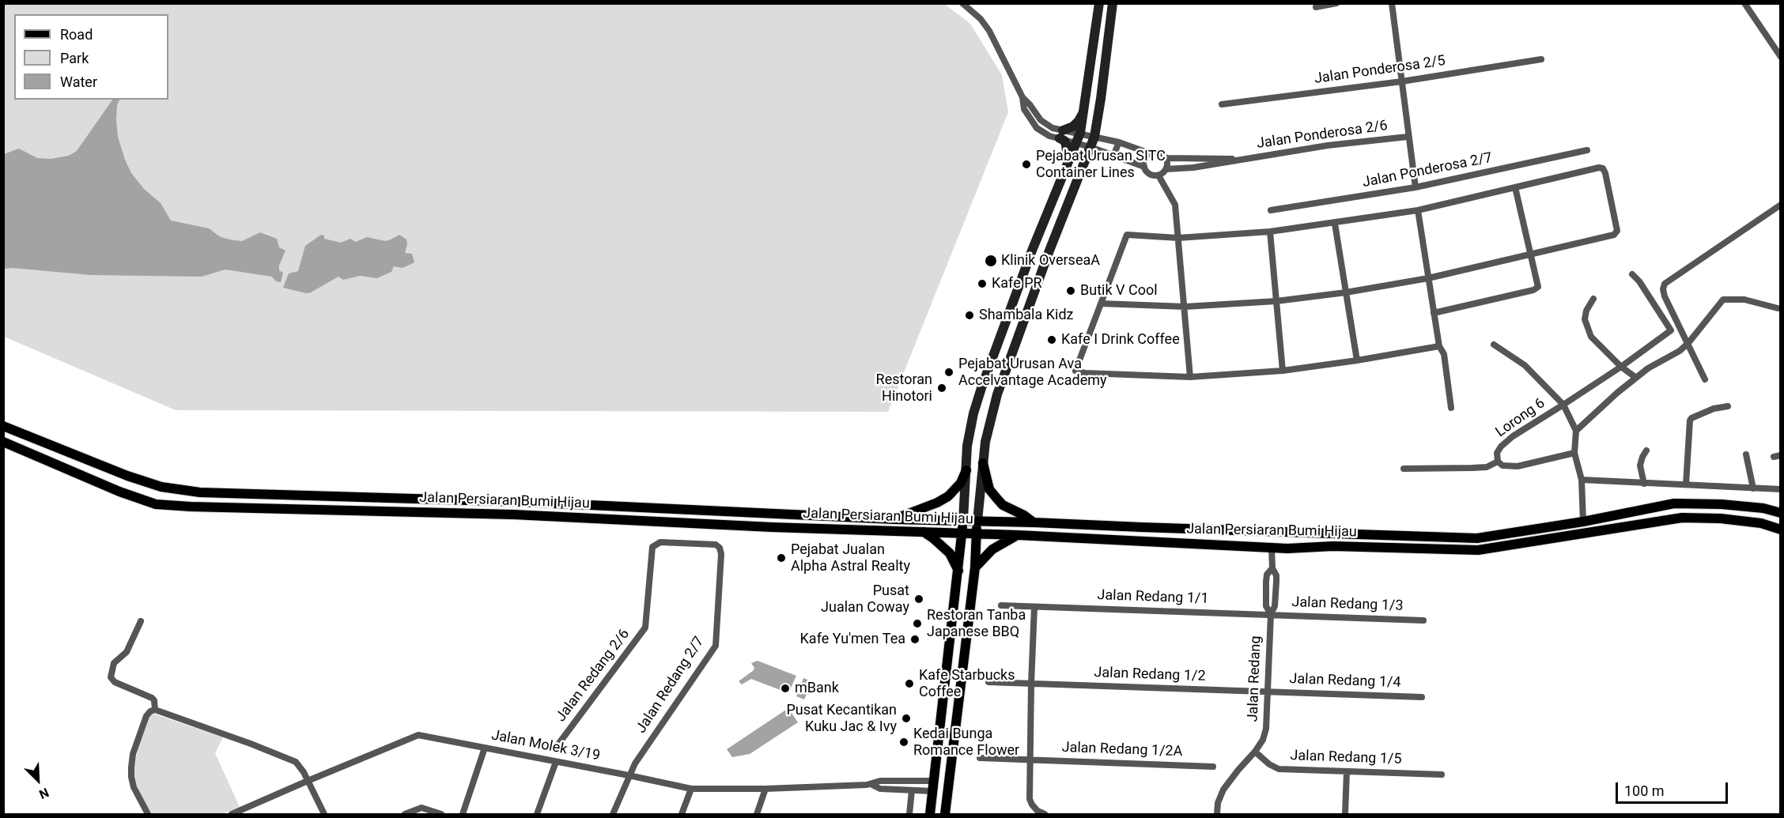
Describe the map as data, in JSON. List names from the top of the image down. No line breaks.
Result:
{"streets":{"main road":["Jalan Persiaran Bumi Hijau"],"street":["Jalan Ponderosa 2/5","Jalan Ponderosa 2/6","Jalan Ponderosa 2/7","Lorong 6","Jalan Redang 1/1","Jalan Redang 1/3","Jalan Redang 1/2","Jalan Redang 2/6","Jalan Redang","Jalan Redang 1/4","Jalan Redang 2/7","Jalan Molek 3/19","Jalan Redang 1/2A","Jalan Redang 1/5"]},"crossings":[["Jalan Persiaran Bumi Hijau","Jalan Redang"],["Jalan Redang 1/1","Jalan Redang 1/3"],["Jalan Redang 1/1","Jalan Redang"],["Jalan Redang 1/3","Jalan Redang"],["Jalan Redang 1/2","Jalan Redang"],["Jalan Redang 1/2","Jalan Redang 1/4"],["Jalan Redang 2/6","Jalan Redang 2/7"],["Jalan Redang","Jalan Redang 1/4"],["Jalan Redang","Jalan Redang 1/5"],["Jalan Redang 2/7","Jalan Molek 3/19"]],"places":["Pejabat Urusan SITC Container Lines","Klinik OverseaA","Kafe PR","Butik V Cool","Shambala Kidz","Kafe I Drink Coffee","Pejabat Urusan Ava Accelvantage Academy","Restoran Hinotori","Pejabat Jualan Alpha Astral Realty","Pusat Jualan Coway","Restoran Tanba Japanese BBQ","Kafe Yu'men Tea","Kafe Starbucks Coffee","mBank","Pusat Kecantikan Kuku Jac & Ivy","Kedai Bunga Romance Flower"],"legend":["Road","Park","Water"],"scale_bar":"100 m","north":"bottom right"}
